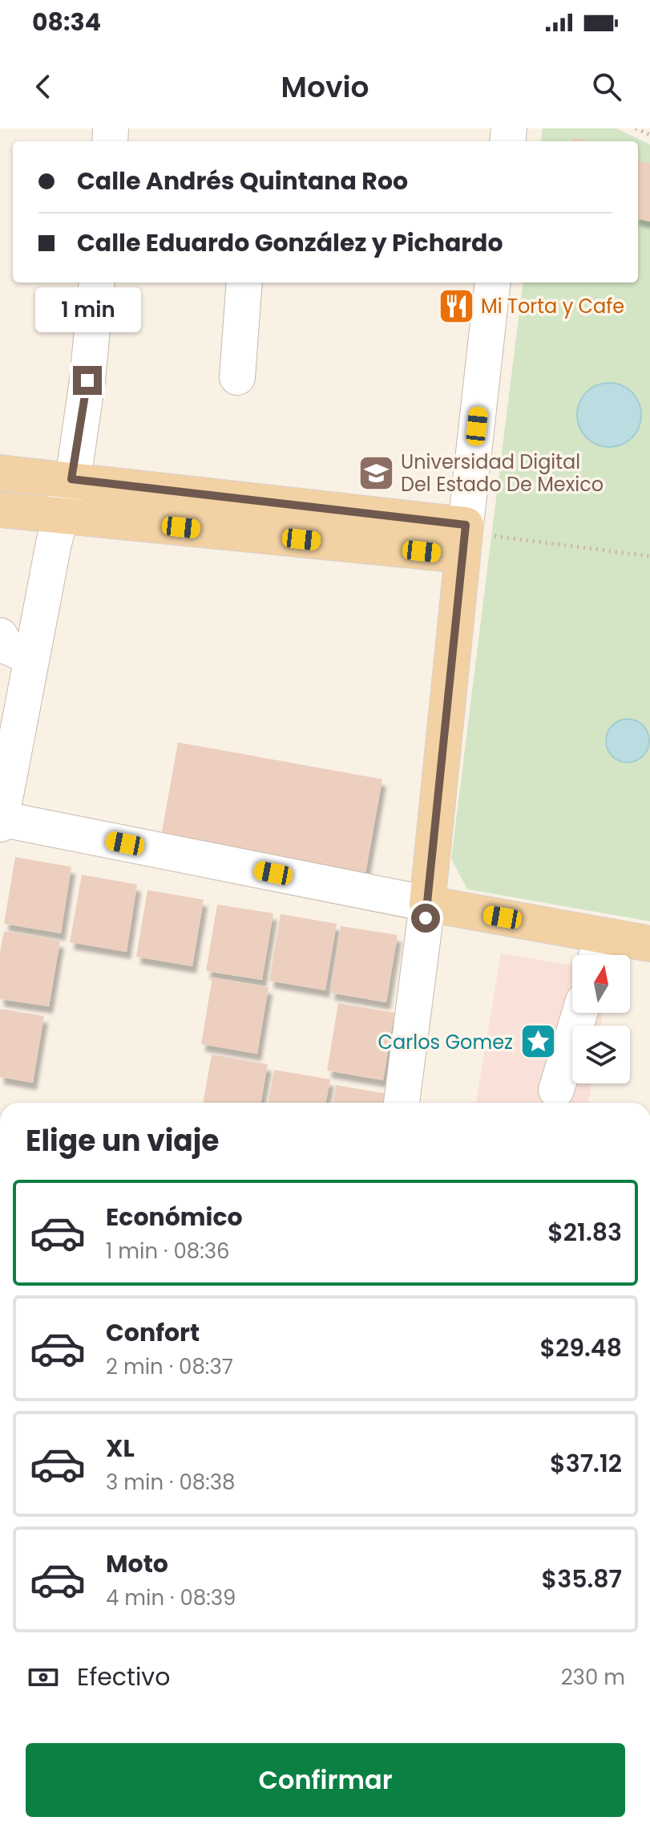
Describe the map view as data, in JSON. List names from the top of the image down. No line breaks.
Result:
{"places":{"restaurant":["Mi Torta y Cafe"],"school or university":["Universidad Digital Del Estado De Mexico"],"place":["Carlos Gomez"]},"north":"top","page":{"status":"08:34","header":"Movio","banner":["Calle Andrés Quintana Roo","Calle Eduardo González y Pichardo"],"bubble":"1 min","heading":"Elige un viaje","list":[{"name":"Económico","note":"1 min · 08:36","value":"$21.83"},{"name":"Confort","note":"2 min · 08:37","value":"$29.48"},{"name":"XL","note":"3 min · 08:38","value":"$37.12"},{"name":"Moto","note":"4 min · 08:39","value":"$35.87"}],"pay":["Efectivo","230 m"],"buttons":"Confirmar"}}
